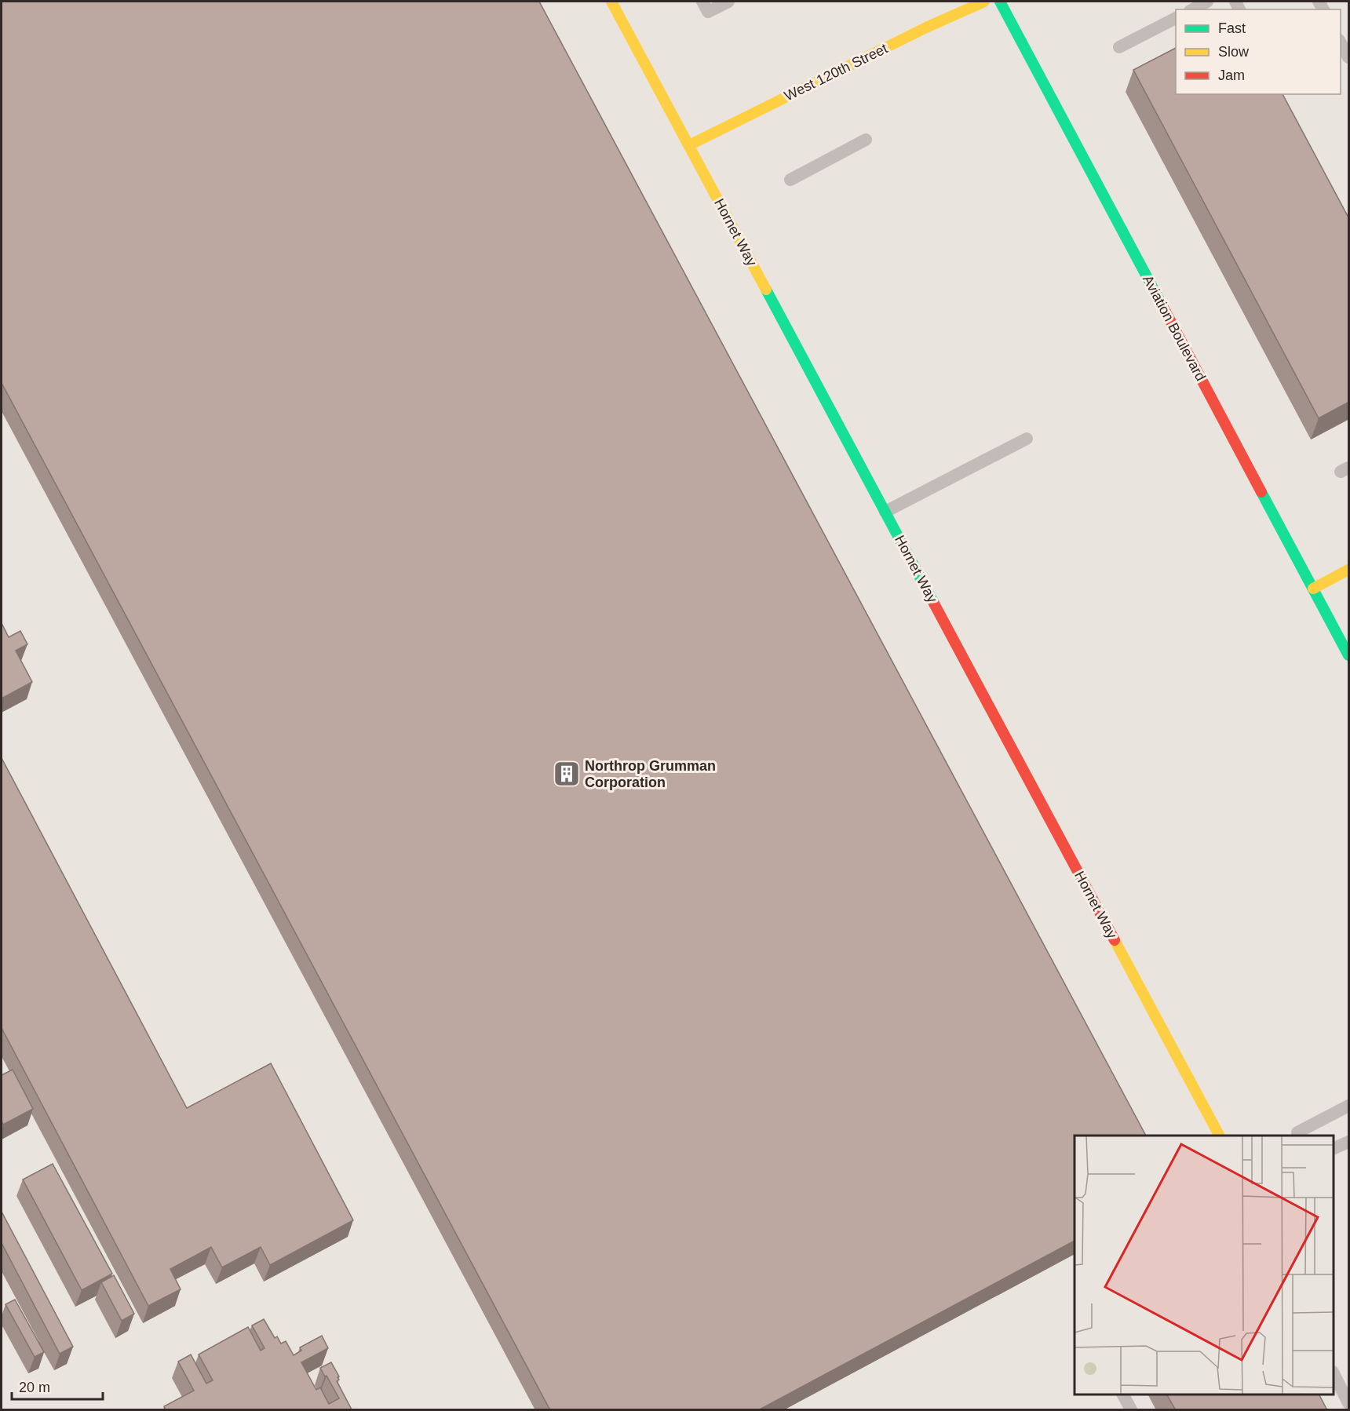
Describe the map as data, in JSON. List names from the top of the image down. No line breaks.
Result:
{"streets":{"street":["West 120th Street","Hornet Way","Aviation Boulevard"]},"crossings":[["West 120th Street","Hornet Way"]],"places":{"building":["Northrop Grumman Corporation"]},"legend":["Fast","Slow","Jam"],"scale_bar":"20 m"}
